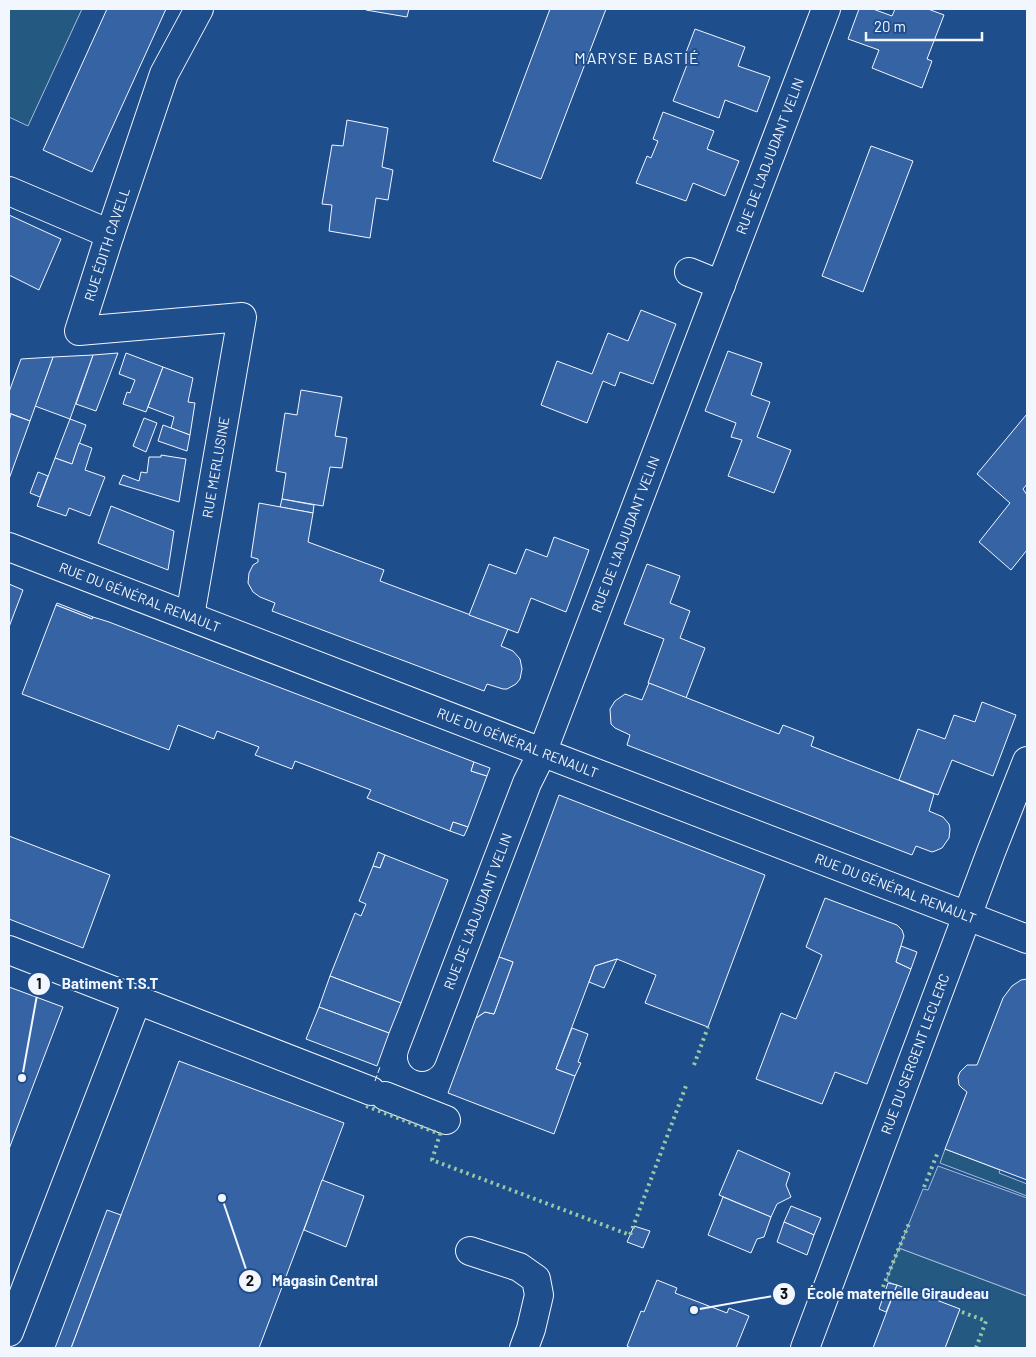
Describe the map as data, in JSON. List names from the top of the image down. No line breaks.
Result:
{"streets":{"street":["RUE DE L'ADJUDANT VELIN","RUE ÉDITH CAVELL","RUE MERLUSINE","RUE DU GÉNÉRAL RENAULT","RUE DU SERGENT LECLERC"]},"crossings":[["RUE DE L'ADJUDANT VELIN","RUE DU GÉNÉRAL RENAULT"],["RUE ÉDITH CAVELL","RUE MERLUSINE"],["RUE MERLUSINE","RUE DU GÉNÉRAL RENAULT"],["RUE DU GÉNÉRAL RENAULT","RUE DU SERGENT LECLERC"]],"districts":["MARYSE BASTIÉ"],"places":["Batiment T.S.T","Magasin Central","École maternelle Giraudeau"],"scale_bar":"20 m"}
